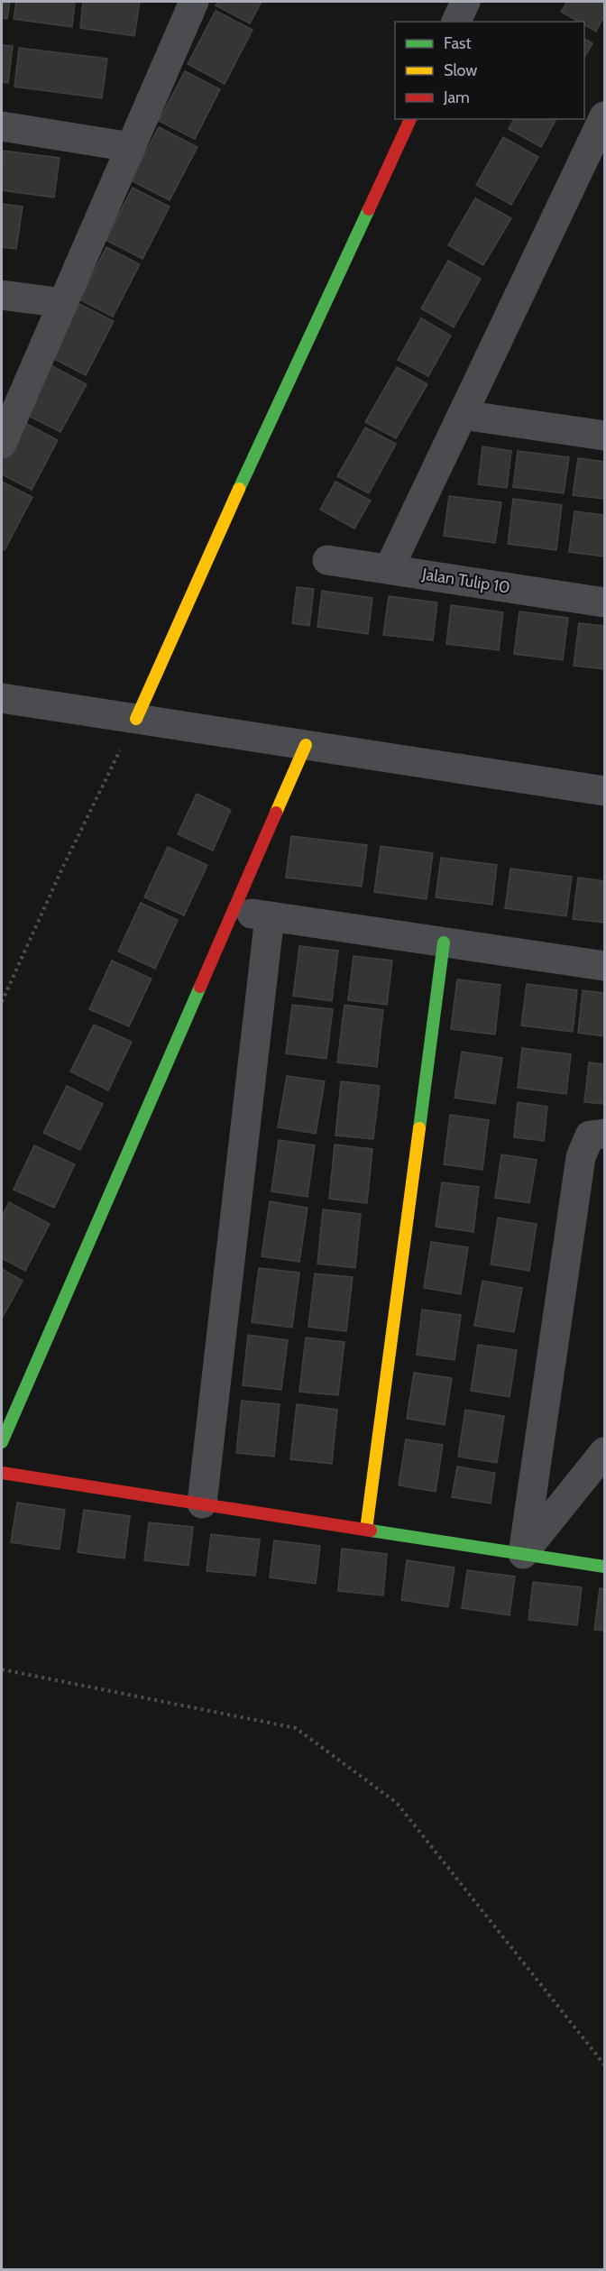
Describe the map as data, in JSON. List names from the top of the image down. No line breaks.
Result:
{"streets":{"street":["Jalan Tulip 10"]},"legend":["Fast","Slow","Jam"]}
